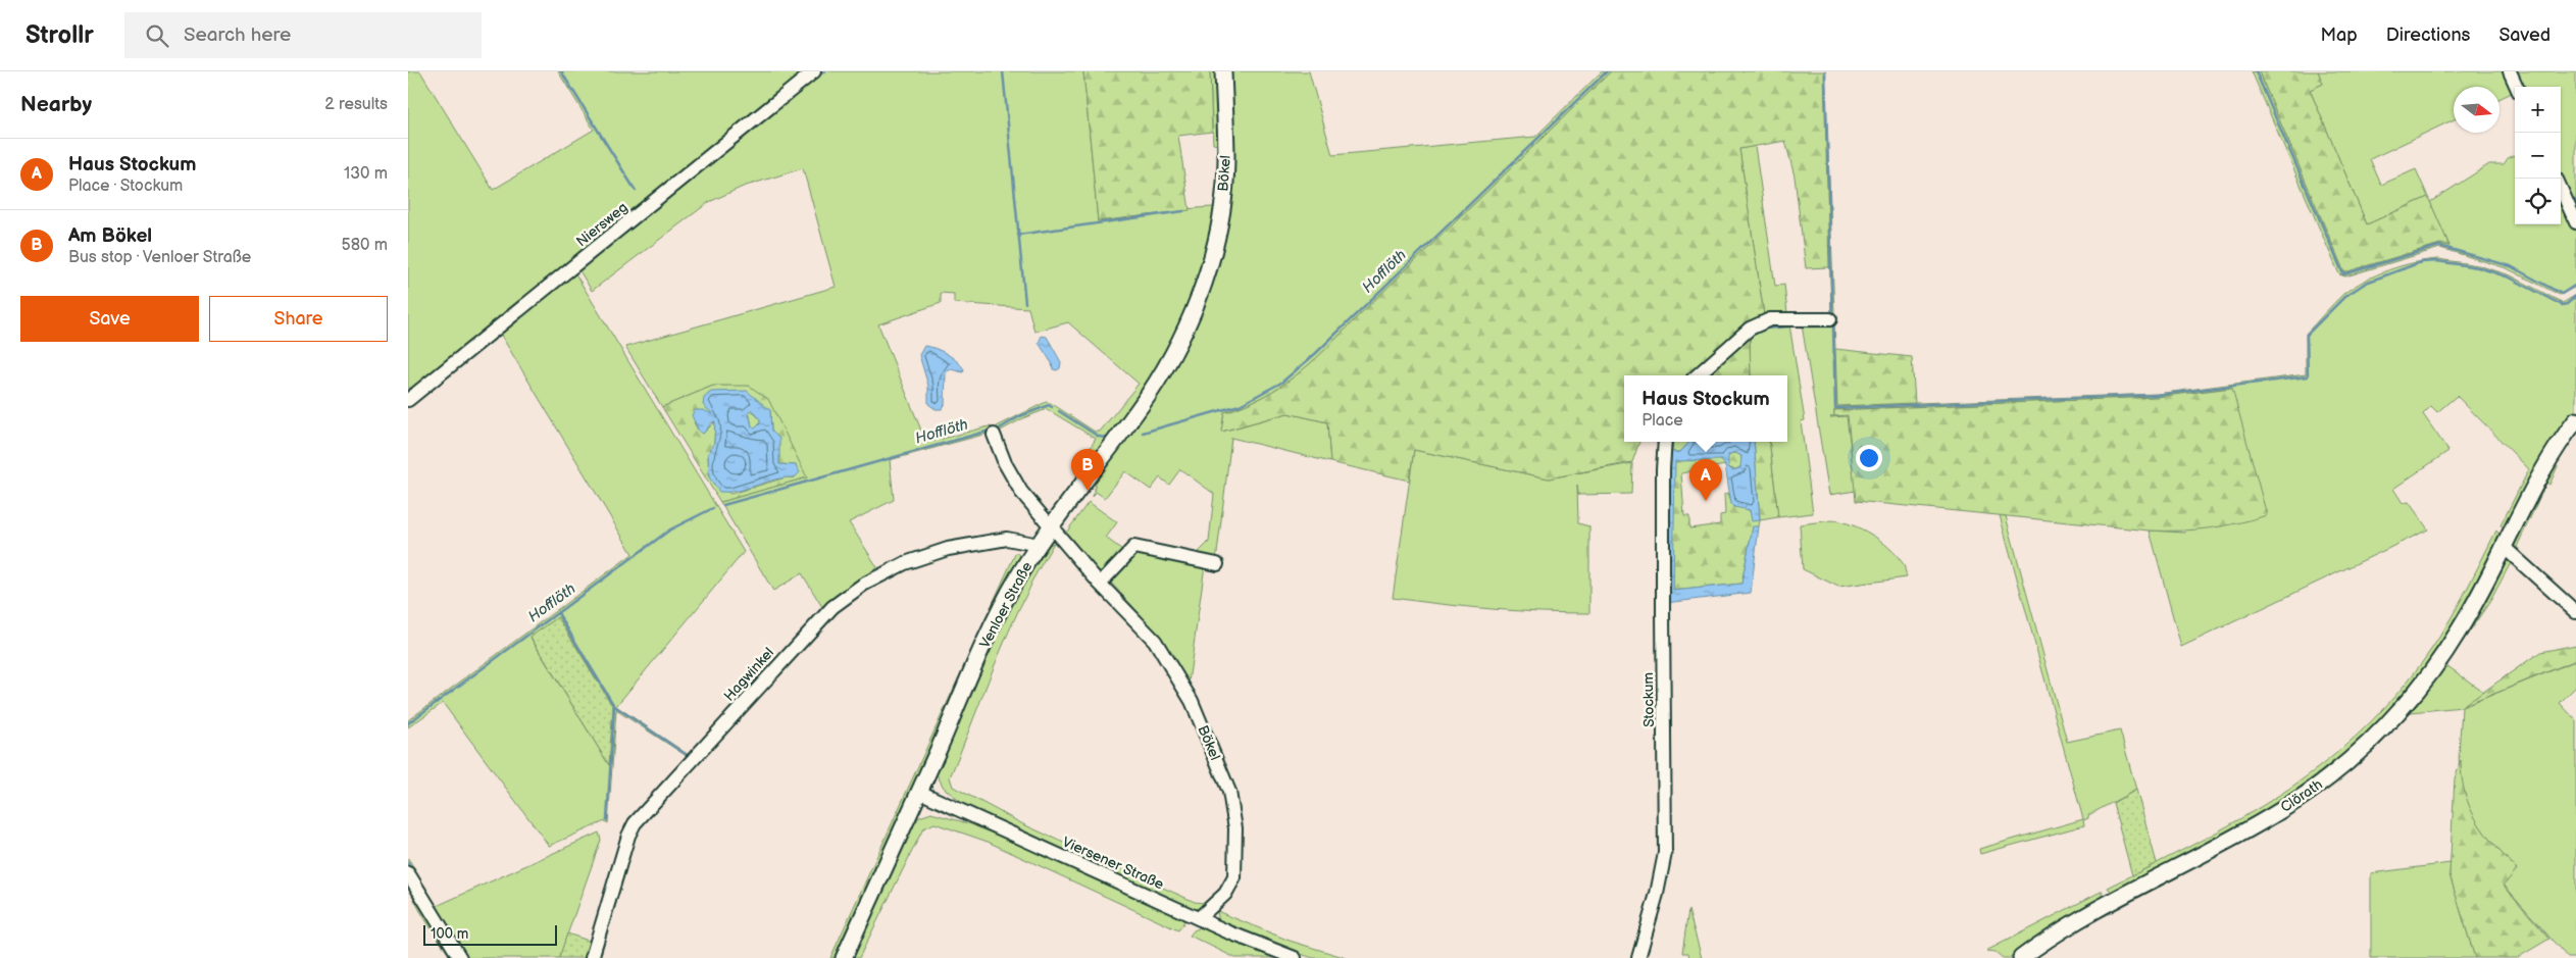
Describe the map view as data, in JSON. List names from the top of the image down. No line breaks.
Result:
{"streets":{"main road":["Bökel","Venloer Straße","Clörath"],"street":["Niersweg","Hagwinkel","Stockum","Viersener Straße"]},"crossings":[["Bökel","Venloer Straße"],["Bökel","Viersener Straße"],["Venloer Straße","Hagwinkel"],["Venloer Straße","Viersener Straße"]],"water":["Hofflöth"],"scale_bar":"100 m","north":"right","page":{"header":"Strollr","search":"Search here","nav":["Map","Directions","Saved"],"heading":["Nearby","2 results"],"map_buttons":["+","−"],"list":[{"mark":"A","name":"Haus Stockum","note":"Place · Stockum","value":"130 m"},{"mark":"B","name":"Am Bökel","note":"Bus stop · Venloer Straße","value":"580 m"}],"buttons":["Save","Share"],"popup":["Haus Stockum","Place"],"pins":["B","A"],"scale":"100 m"}}
